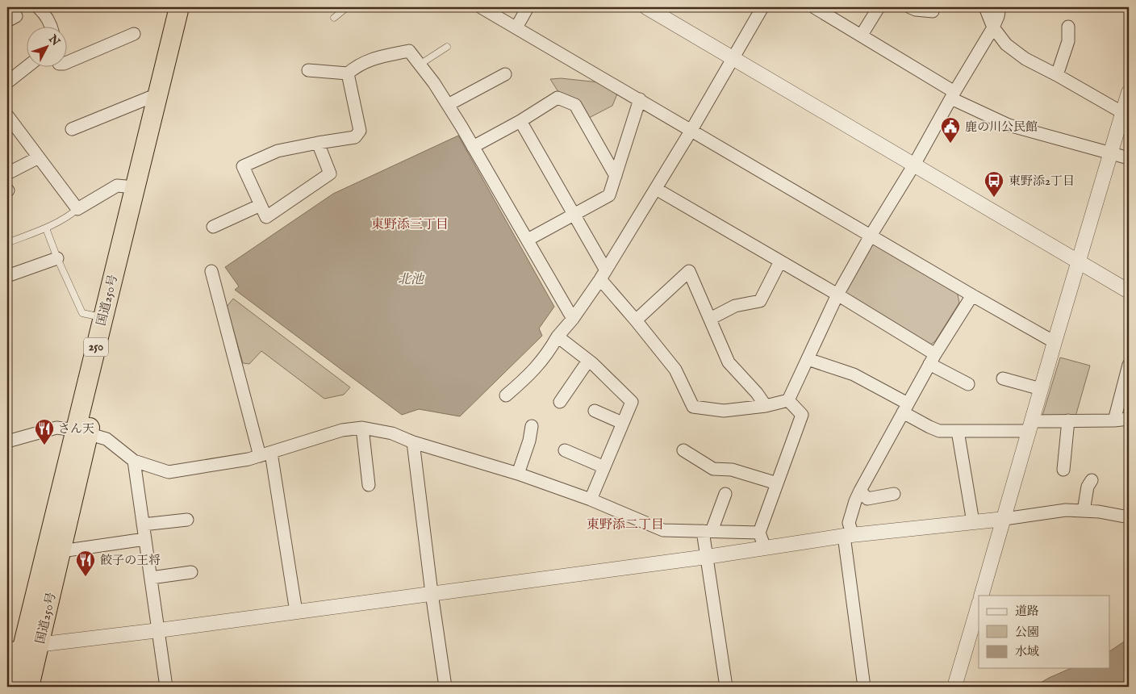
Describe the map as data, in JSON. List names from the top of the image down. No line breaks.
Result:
{"streets":{"highway":["国道250号","250"]},"districts":["東野添三丁目","東野添二丁目"],"water":["北池"],"places":{"public building":["鹿の川公民館"],"bus stop":["東野添2丁目"],"restaurant":["さん天","餃子の王将"]},"legend":["道路","公園","水域"],"north":"top right"}
